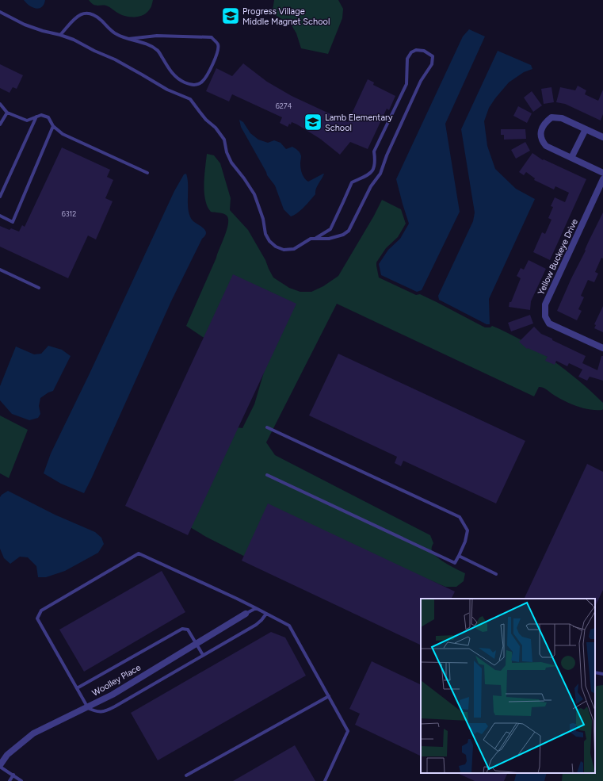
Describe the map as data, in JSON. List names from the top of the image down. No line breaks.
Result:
{"streets":{"street":["Yellow Buckeye Drive","Woolley Place"]},"places":{"school or university":["Progress Village Middle Magnet School","Lamb Elementary School"]},"house_numbers":["6274","6312"]}
